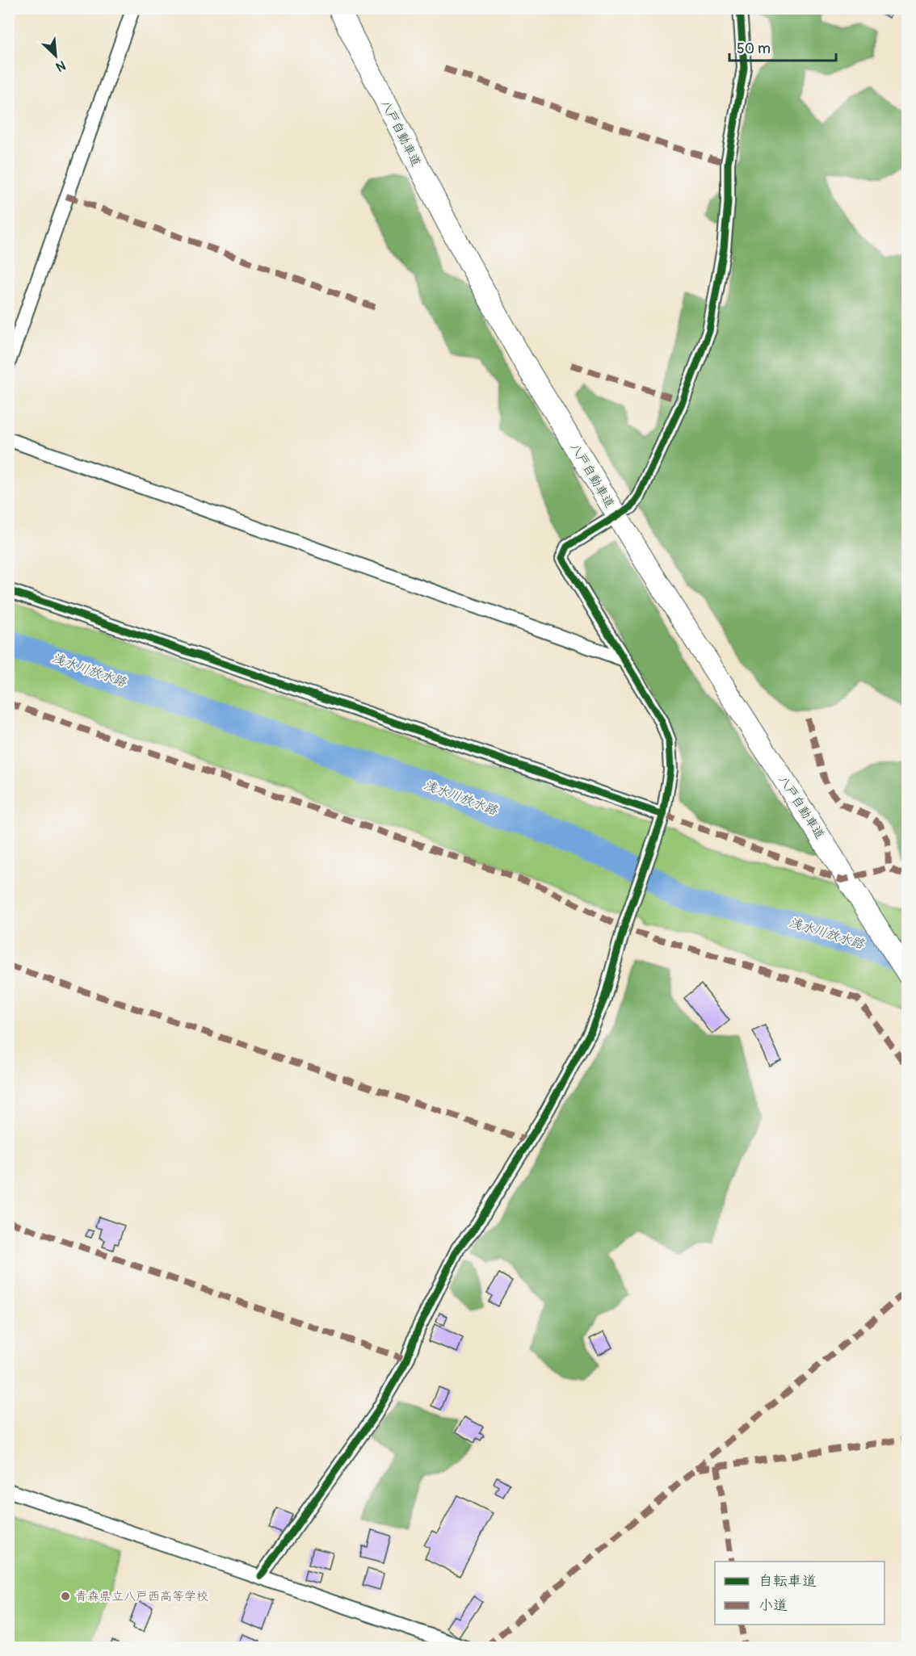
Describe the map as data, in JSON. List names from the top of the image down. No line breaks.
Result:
{"streets":{"highway":["八戸自動車道"]},"water":["浅水川放水路"],"places":["青森県立八戸西高等学校"],"legend":["自転車道","小道"],"scale_bar":"50 m","north":"bottom right"}
